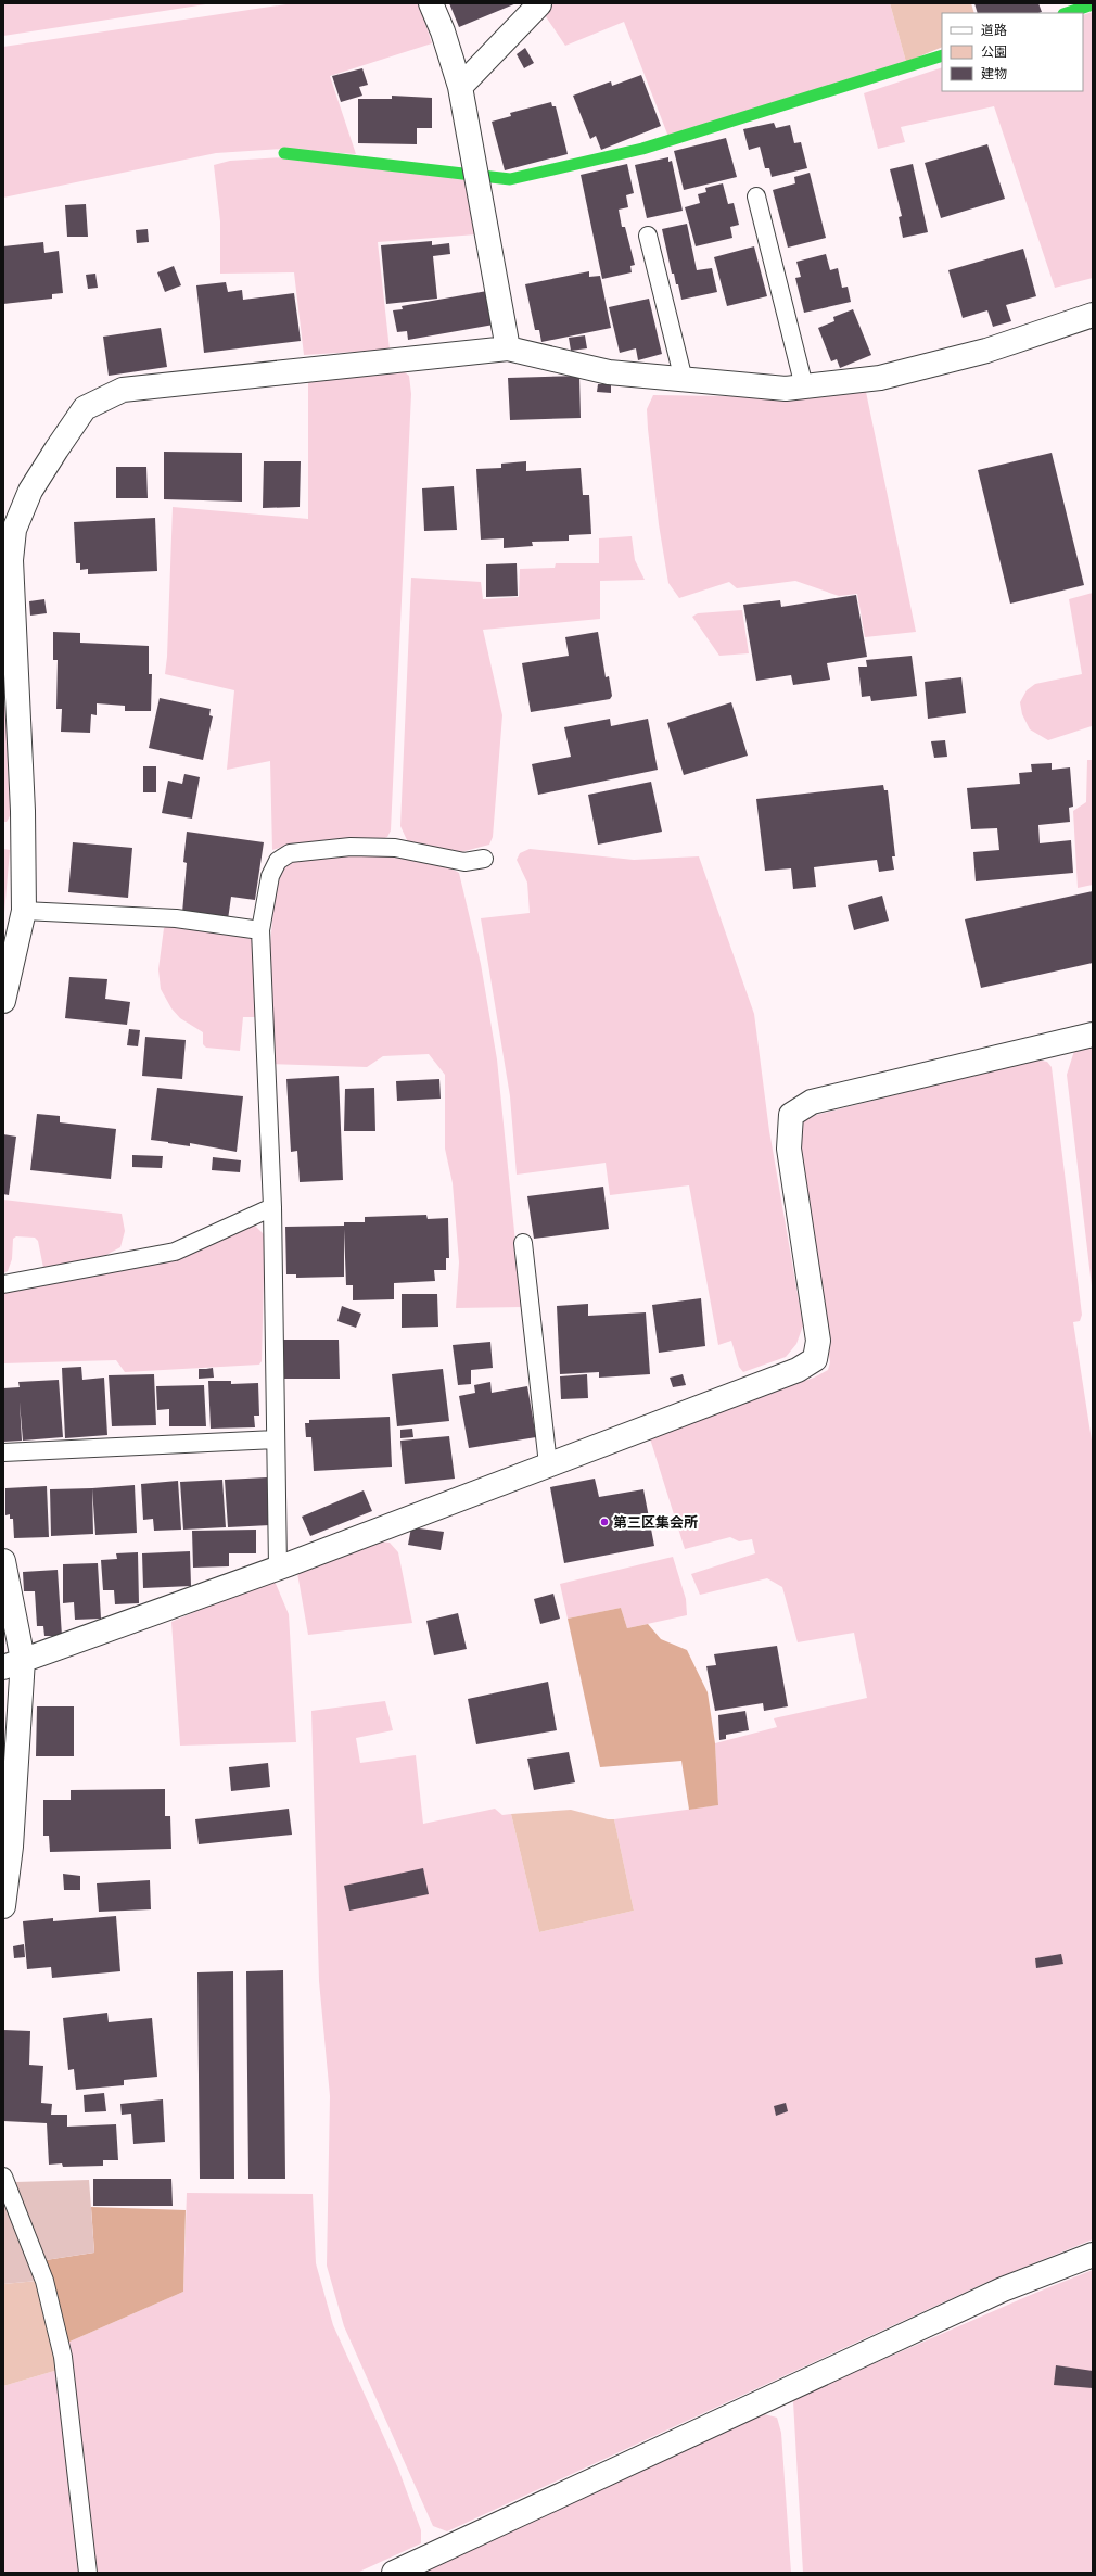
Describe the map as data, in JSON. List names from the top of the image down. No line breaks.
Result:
{"places":["第三区集会所"],"legend":["道路","公園","建物"]}
